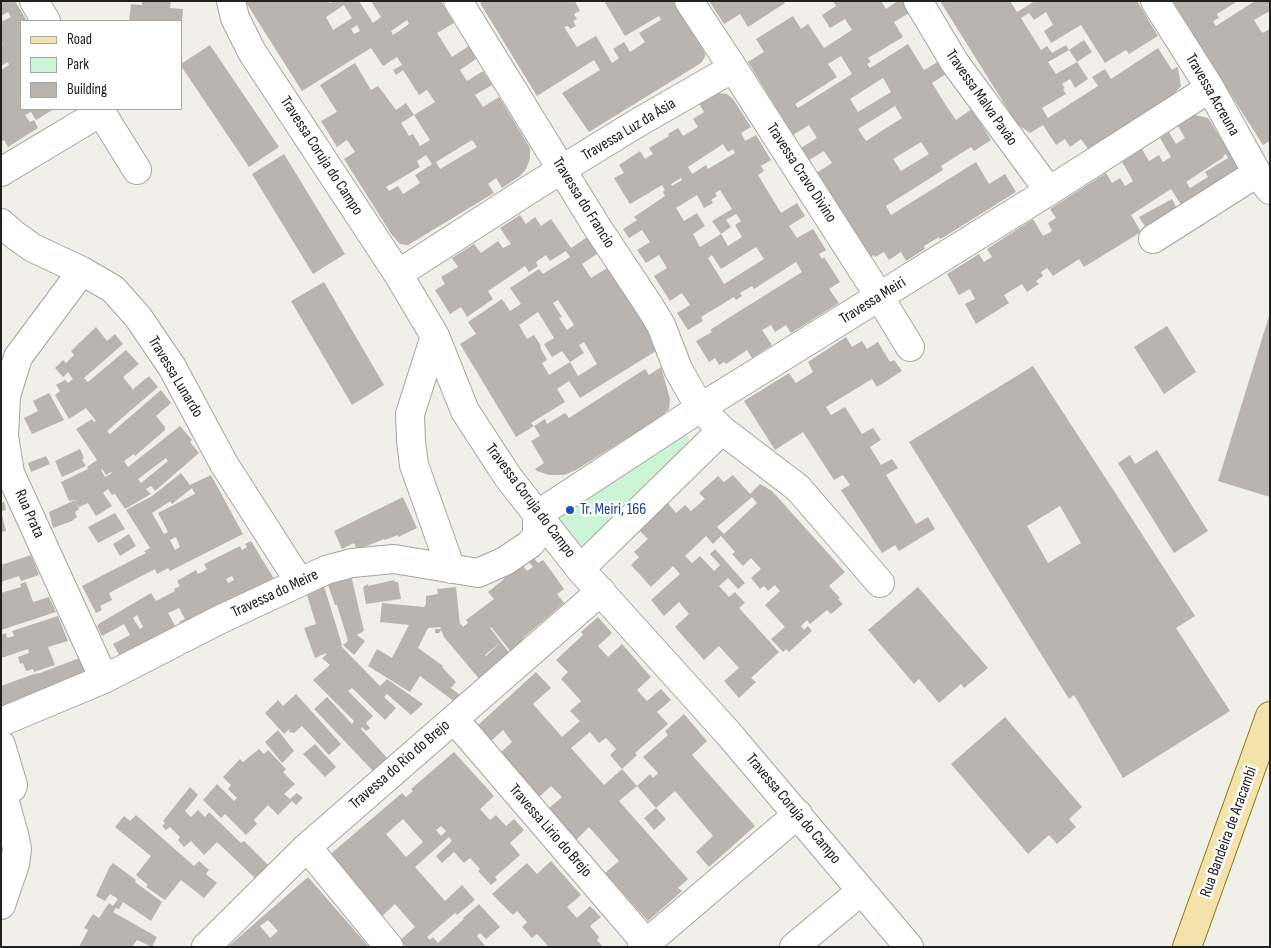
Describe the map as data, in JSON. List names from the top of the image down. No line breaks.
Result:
{"streets":{"main road":["Rua Bandeira de Aracambi"],"street":["Travessa Acreuna","Travessa Malva Pavão","Travessa Luz da Ásia","Travessa Coruja do Campo","Travessa Cravo Divino","Travessa do Francio","Travessa Meiri","Travessa Lunardo","Rua Prata","Travessa do Meire","Travessa do Rio do Brejo","Travessa Lirio do Brejo"]},"crossings":[["Travessa Acreuna","Travessa Meiri"],["Travessa Malva Pavão","Travessa Meiri"],["Travessa Luz da Ásia","Travessa Coruja do Campo"],["Travessa Luz da Ásia","Travessa Cravo Divino"],["Travessa Luz da Ásia","Travessa do Francio"],["Travessa Coruja do Campo","Travessa Meiri"],["Travessa Coruja do Campo","Travessa do Meire"],["Travessa Coruja do Campo","Travessa do Rio do Brejo"],["Travessa Cravo Divino","Travessa Meiri"],["Travessa do Francio","Travessa Meiri"],["Travessa Meiri","Travessa do Meire"],["Travessa Lunardo","Rua Prata"],["Travessa Lunardo","Travessa do Meire"],["Rua Prata","Travessa do Meire"],["Travessa do Rio do Brejo","Travessa Lirio do Brejo"]],"places":["Tr. Meiri, 166"],"legend":["Road","Park","Building"]}
